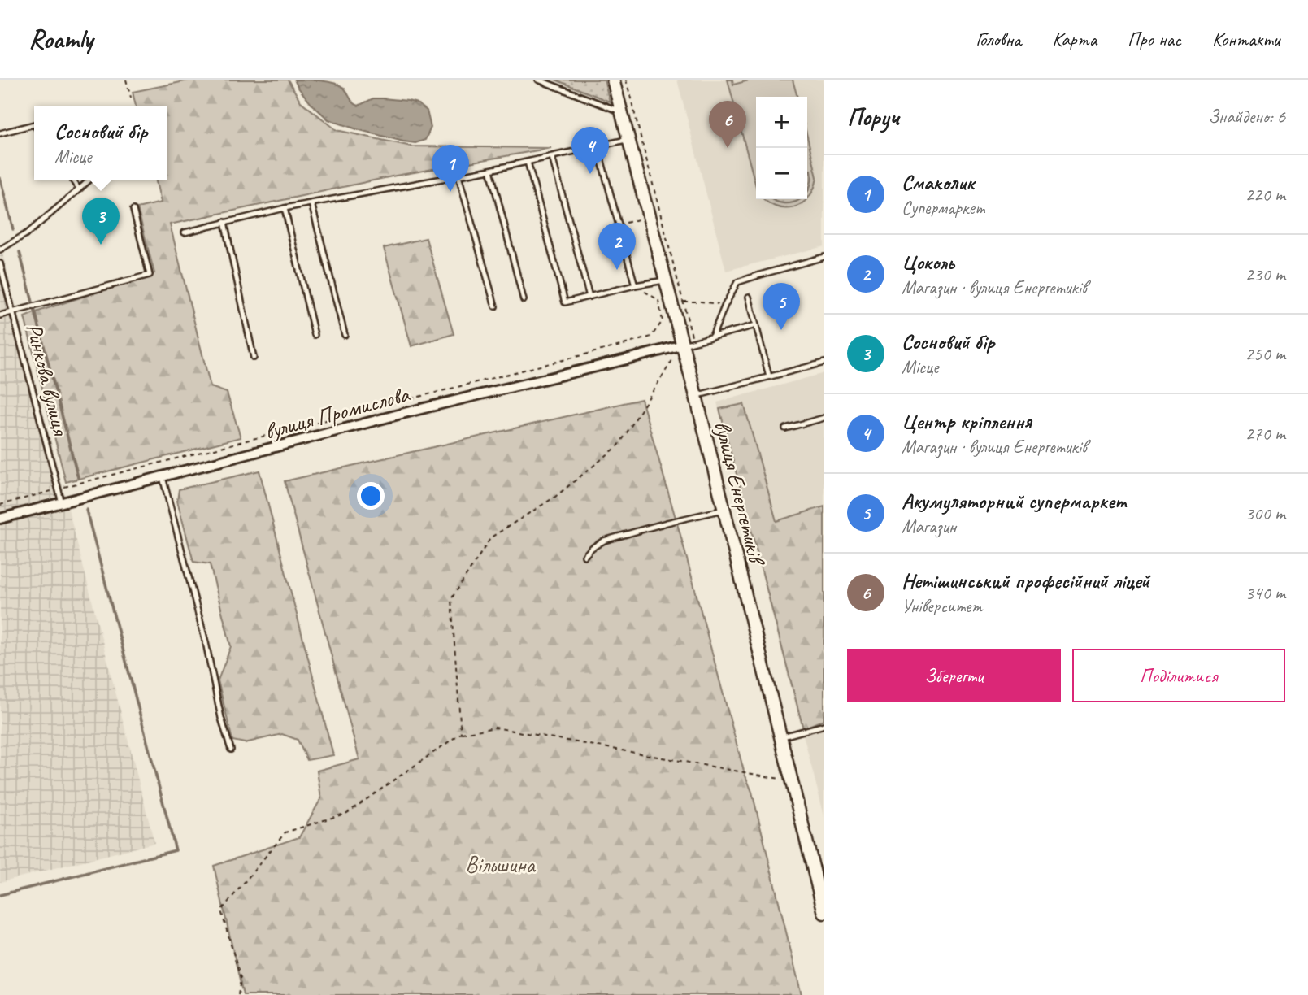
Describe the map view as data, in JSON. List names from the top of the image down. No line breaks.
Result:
{"streets":{"main road":["вулиця Енергетиків"],"street":["вулиця Промислова"],"lane":["Ринкова вулиця"]},"crossings":[["Ринкова вулиця","вулиця Промислова"],["вулиця Промислова","вулиця Енергетиків"]],"parks":["Вільшина"],"page":{"header":"Roamly","nav":["Головна","Карта","Про нас","Контакти"],"heading":["Поруч","Знайдено: 6"],"map_buttons":["+","−"],"pins":["6","4","1","3","2","5"],"popup":["Сосновий бір","Місце"],"list":[{"mark":"1","name":"Смаколик","note":"Супермаркет","value":"220 m"},{"mark":"2","name":"Цоколь","note":"Магазин · вулиця Енергетиків","value":"230 m"},{"mark":"3","name":"Сосновий бір","note":"Місце","value":"250 m"},{"mark":"4","name":"Центр кріплення","note":"Магазин · вулиця Енергетиків","value":"270 m"},{"mark":"5","name":"Акумуляторний супермаркет","note":"Магазин","value":"300 m"},{"mark":"6","name":"Нетішинський професійний ліцей","note":"Університет","value":"340 m"}],"buttons":["Зберегти","Поділитися"]}}
